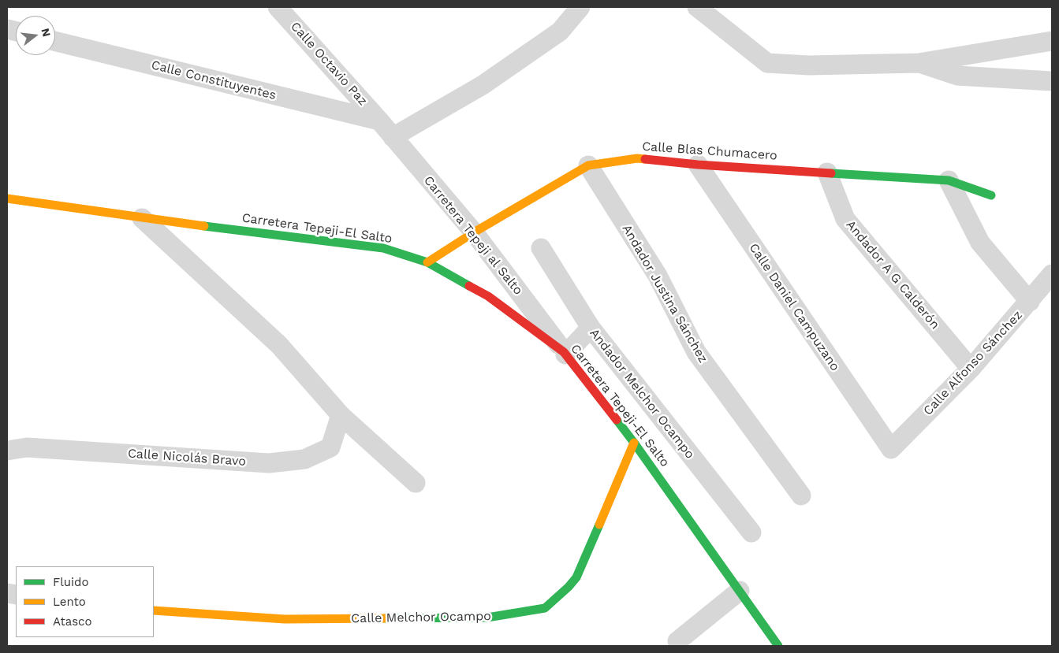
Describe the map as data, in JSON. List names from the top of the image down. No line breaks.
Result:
{"streets":{"street":["Calle Octavio Paz","Calle Constituyentes","Calle Blas Chumacero","Carretera Tepeji-El Salto","Carretera Tepeji al Salto","Andador A G Calderón","Andador Justina Sánchez","Calle Daniel Campuzano","Calle Alfonso Sánchez","Andador Melchor Ocampo","Calle Nicolás Bravo","Calle Melchor Ocampo"]},"crossings":[["Calle Octavio Paz","Calle Constituyentes"],["Calle Octavio Paz","Carretera Tepeji al Salto"],["Calle Constituyentes","Carretera Tepeji al Salto"],["Calle Blas Chumacero","Carretera Tepeji-El Salto"],["Calle Blas Chumacero","Carretera Tepeji al Salto"],["Calle Blas Chumacero","Andador A G Calderón"],["Calle Blas Chumacero","Andador Justina Sánchez"],["Calle Blas Chumacero","Calle Daniel Campuzano"],["Carretera Tepeji-El Salto","Carretera Tepeji al Salto"],["Carretera Tepeji-El Salto","Calle Melchor Ocampo"],["Andador A G Calderón","Calle Alfonso Sánchez"],["Calle Daniel Campuzano","Calle Alfonso Sánchez"]],"legend":["Fluido","Lento","Atasco"],"north":"right"}
